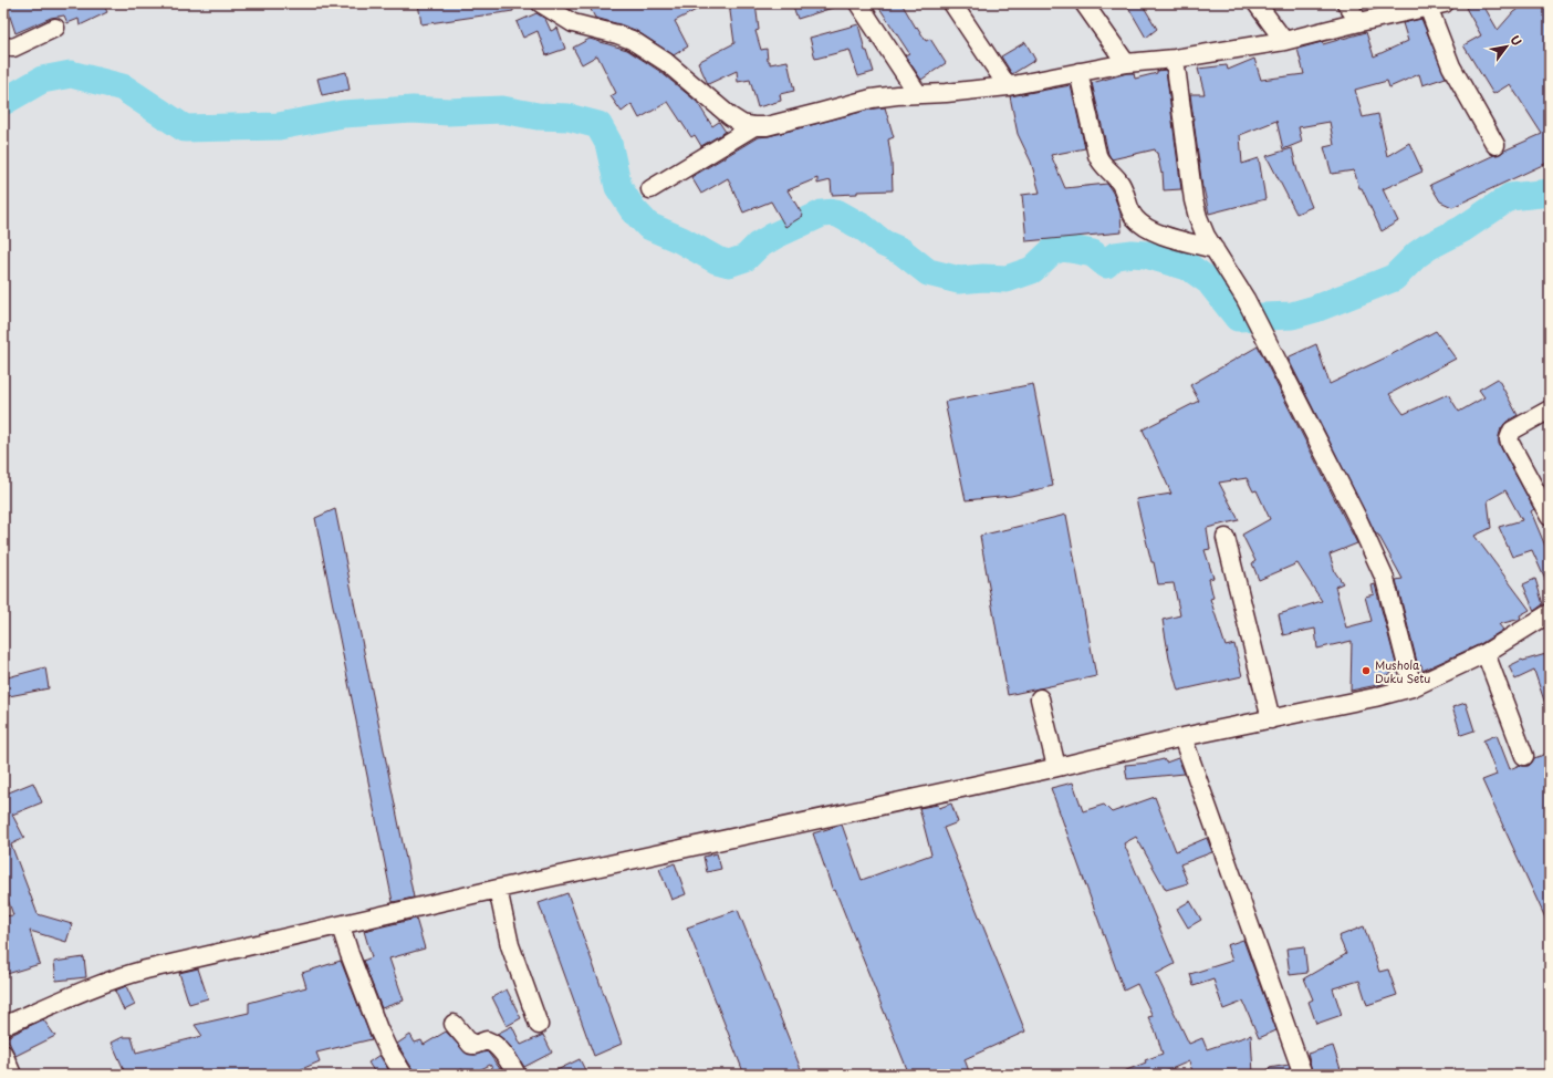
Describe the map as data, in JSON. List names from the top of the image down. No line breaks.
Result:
{"places":["Mushola Duku Setu"],"north":"top right"}
